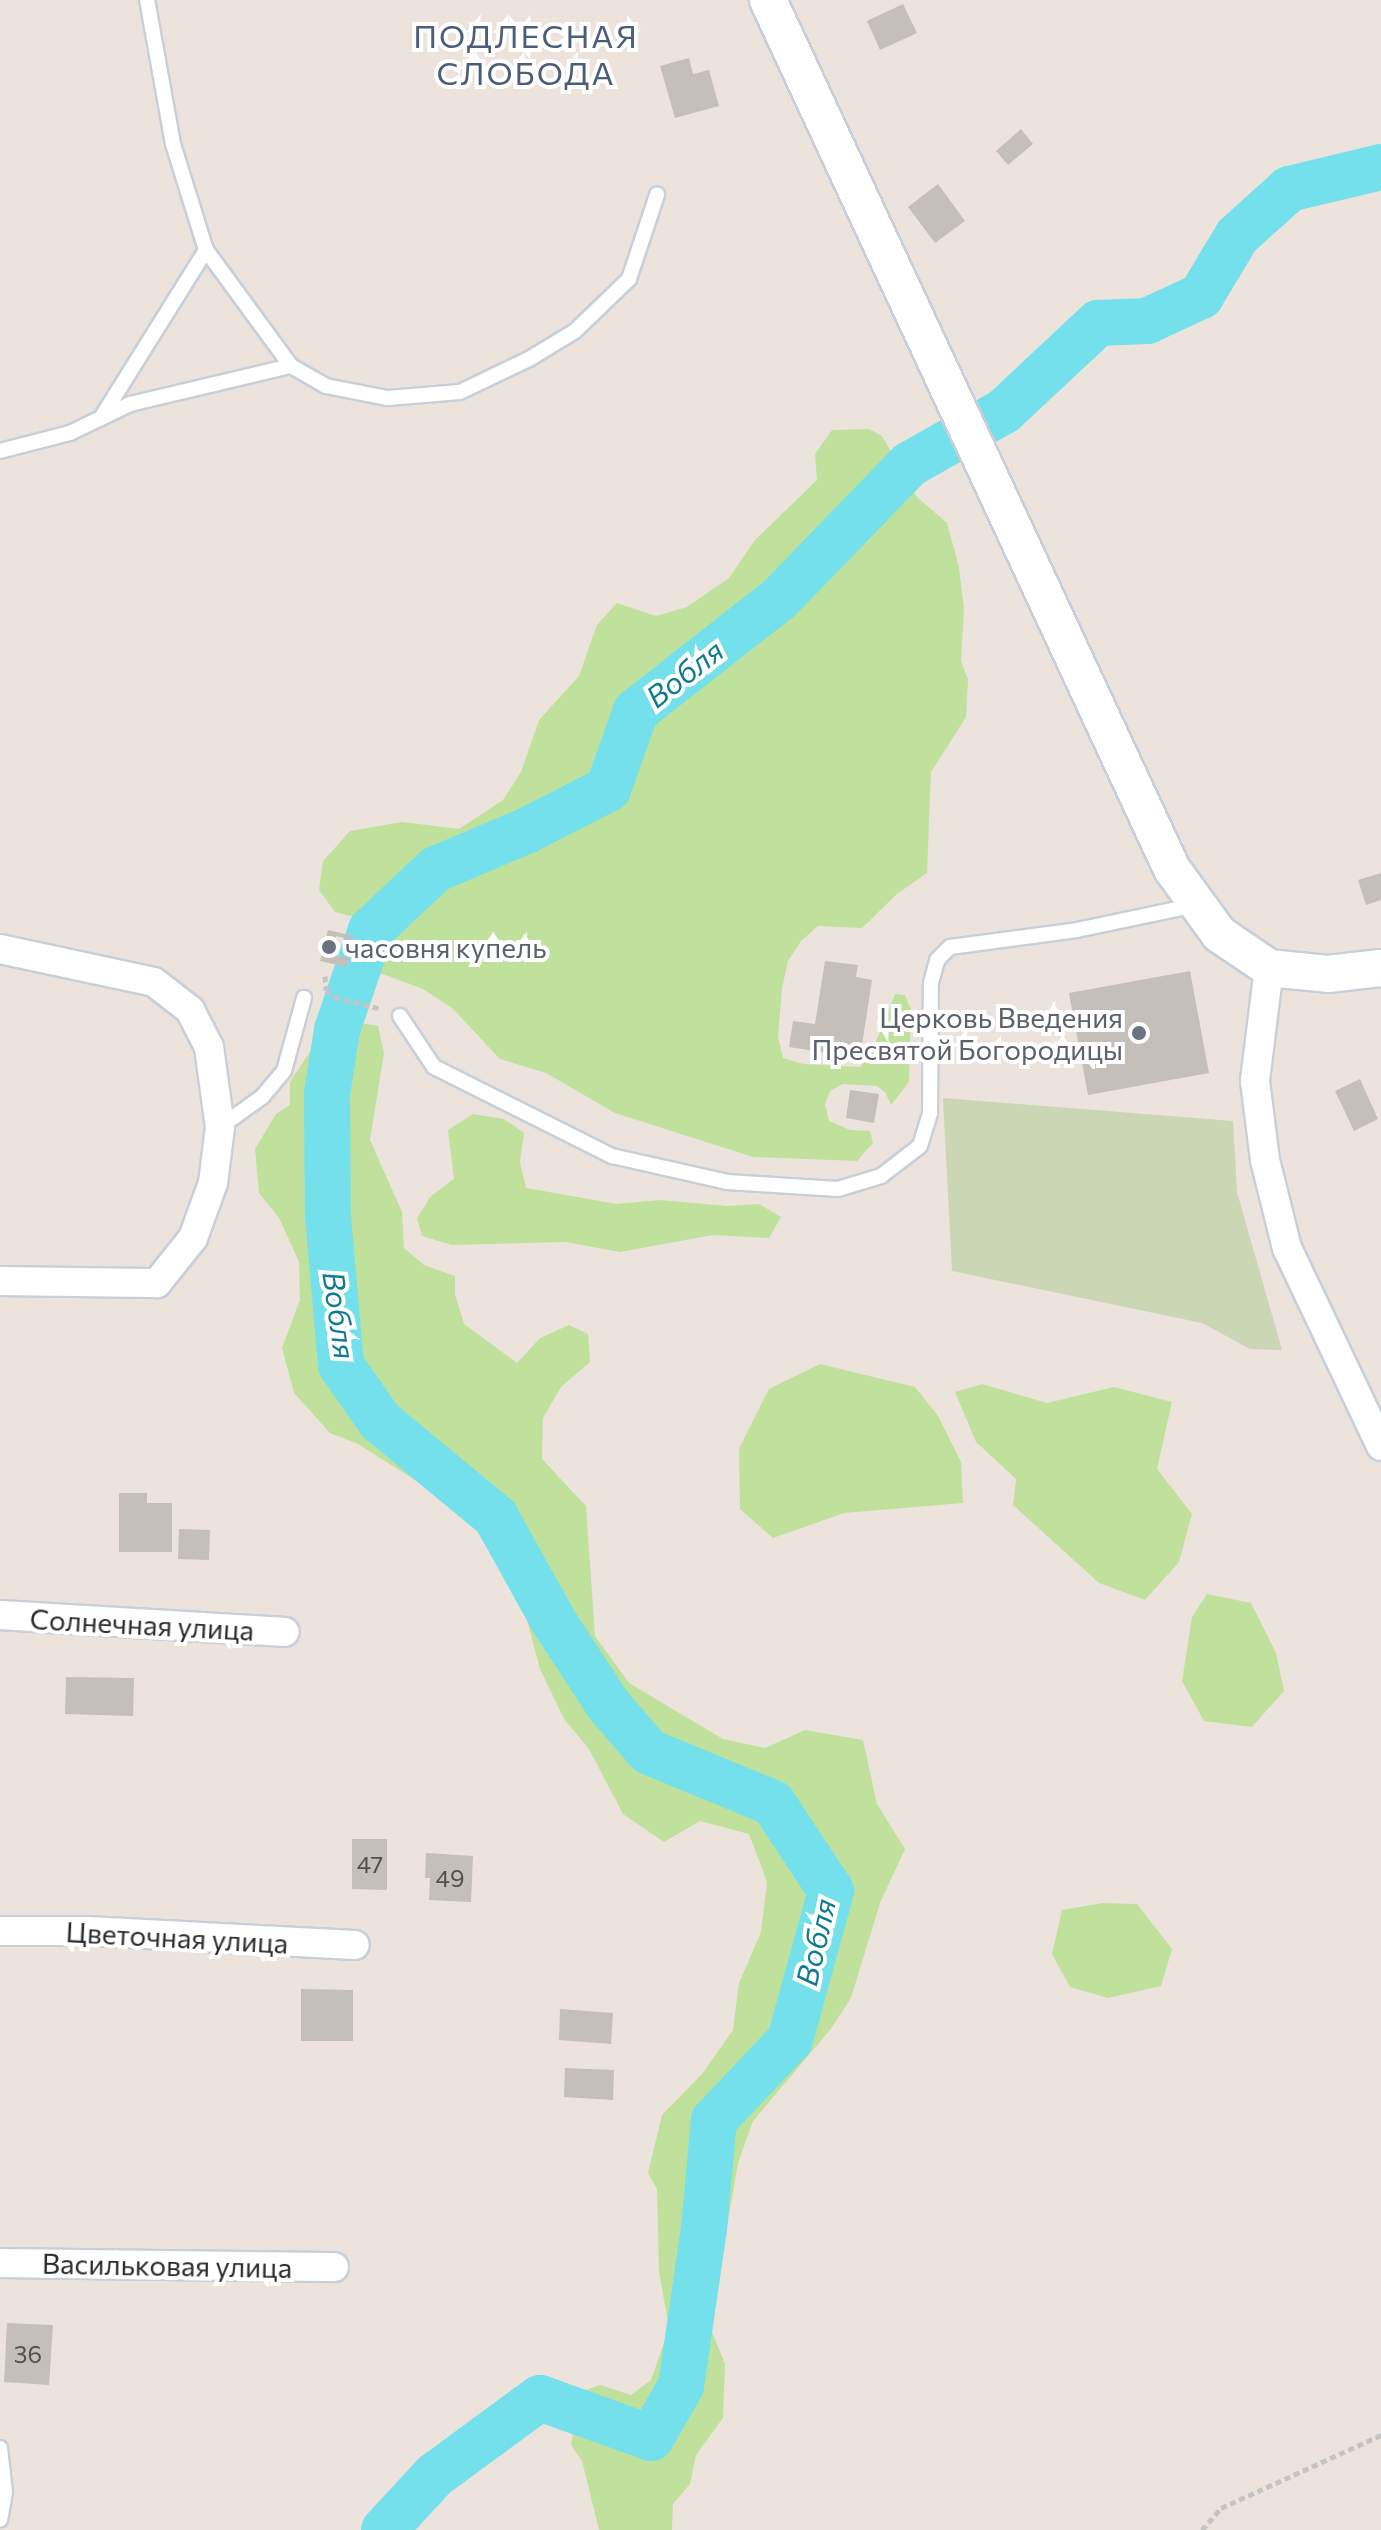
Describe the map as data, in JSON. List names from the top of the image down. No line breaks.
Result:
{"streets":{"street":["Солнечная улица","Цветочная улица","Васильковая улица"]},"districts":["ПОДЛЕСНАЯ СЛОБОДА"],"water":["Вобля"],"places":["часовня купель","Церковь Введения Пресвятой Богородицы"],"house_numbers":["47","49","36"]}
